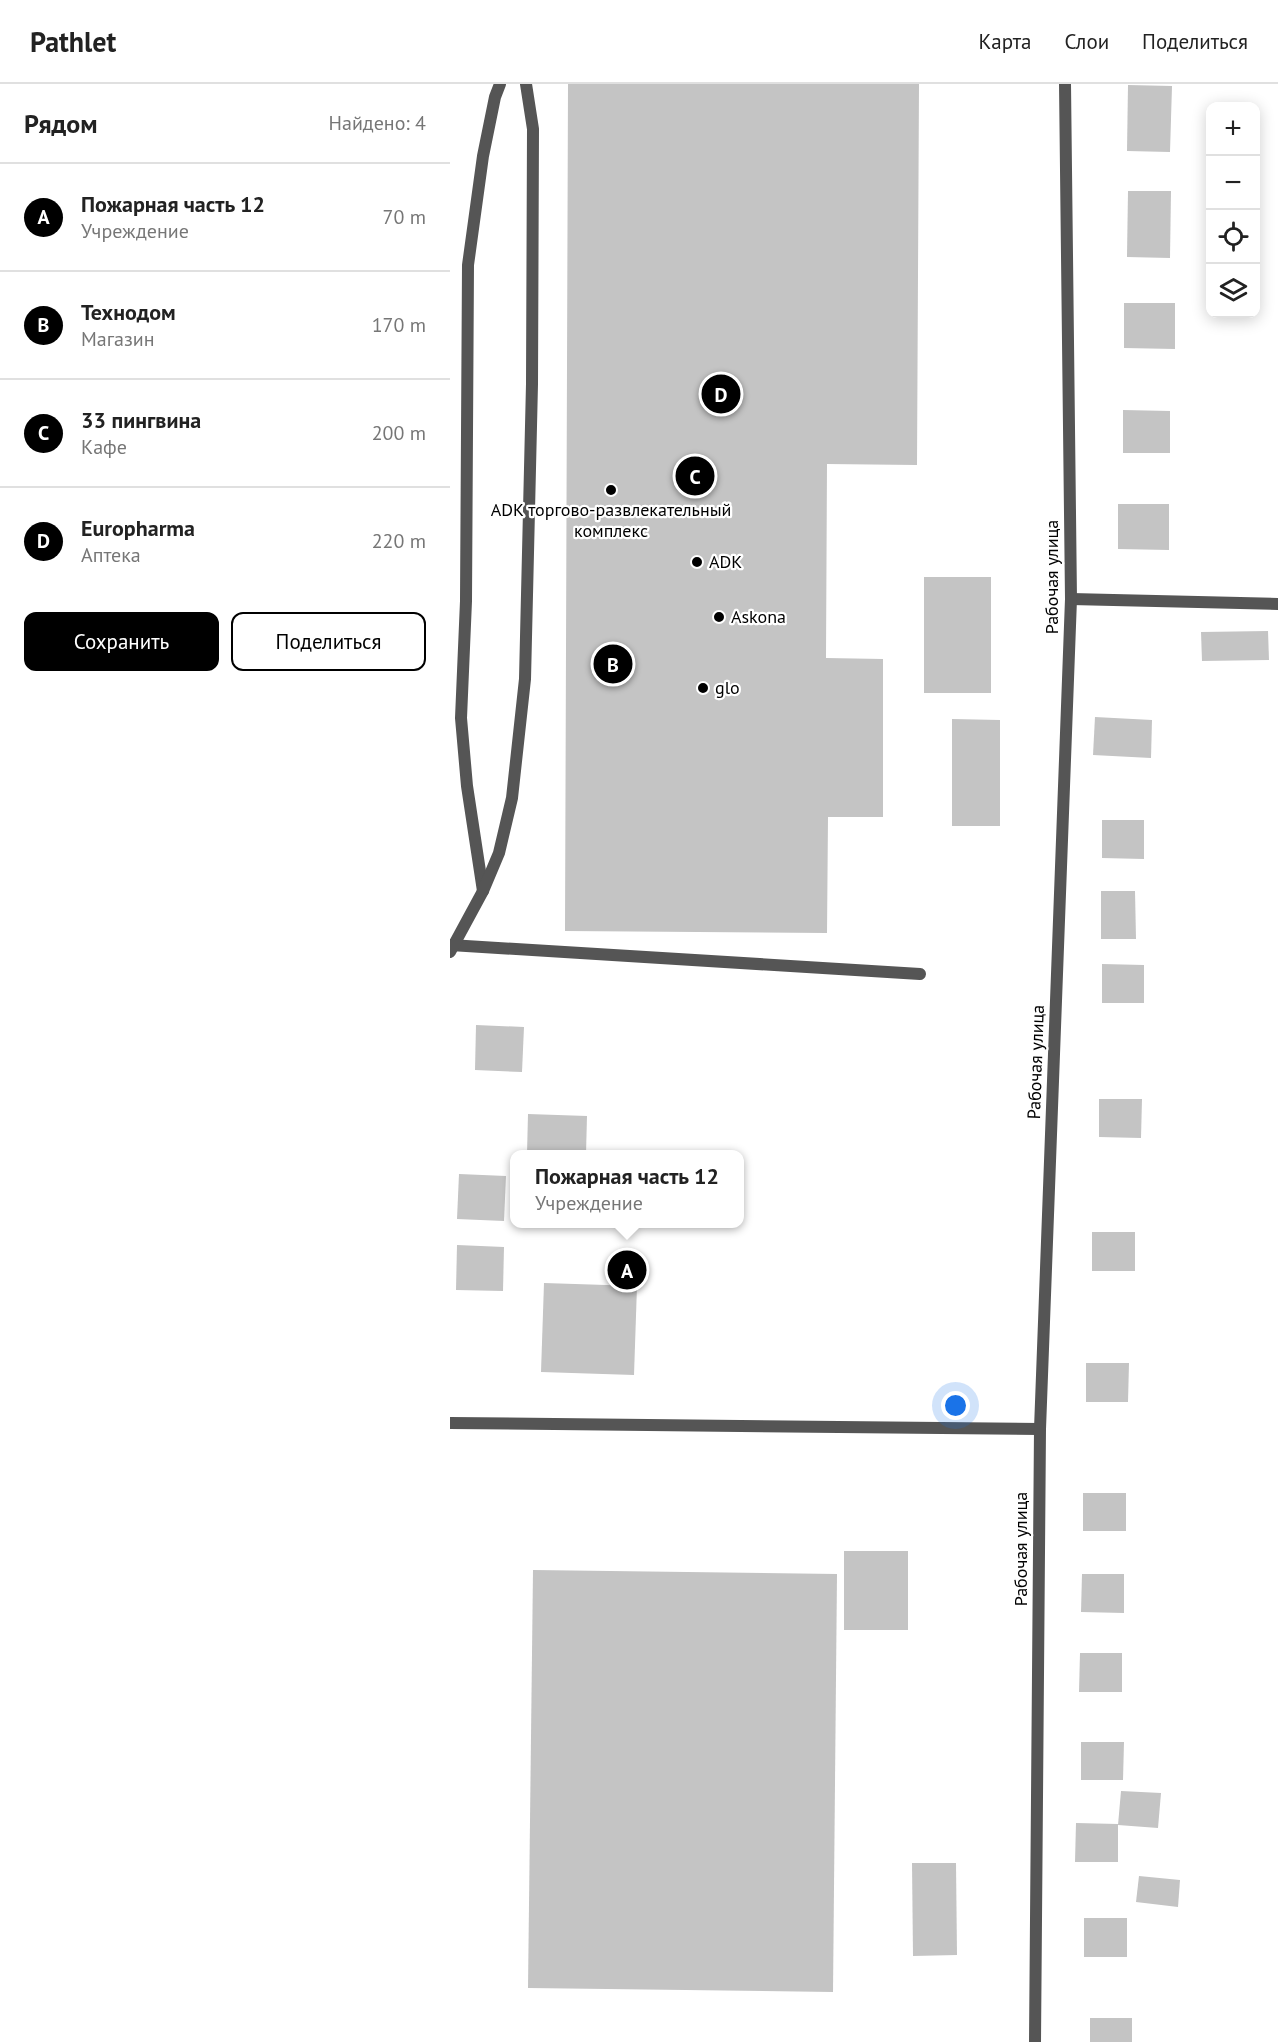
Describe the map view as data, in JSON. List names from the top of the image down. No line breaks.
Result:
{"streets":{"street":["Рабочая улица"]},"places":["ADK торгово-развлекательный комплекс","ADK","Askona","glo"],"page":{"header":"Pathlet","nav":["Карта","Слои","Поделиться"],"heading":["Рядом","Найдено: 4"],"map_buttons":["+","−"],"list":[{"mark":"A","name":"Пожарная часть 12","note":"Учреждение","value":"70 m"},{"mark":"B","name":"Технодом","note":"Магазин","value":"170 m"},{"mark":"C","name":"33 пингвина","note":"Кафе","value":"200 m"},{"mark":"D","name":"Europharma","note":"Аптека","value":"220 m"}],"pins":["D","C","B","A"],"buttons":["Сохранить","Поделиться"],"popup":["Пожарная часть 12","Учреждение"]}}
